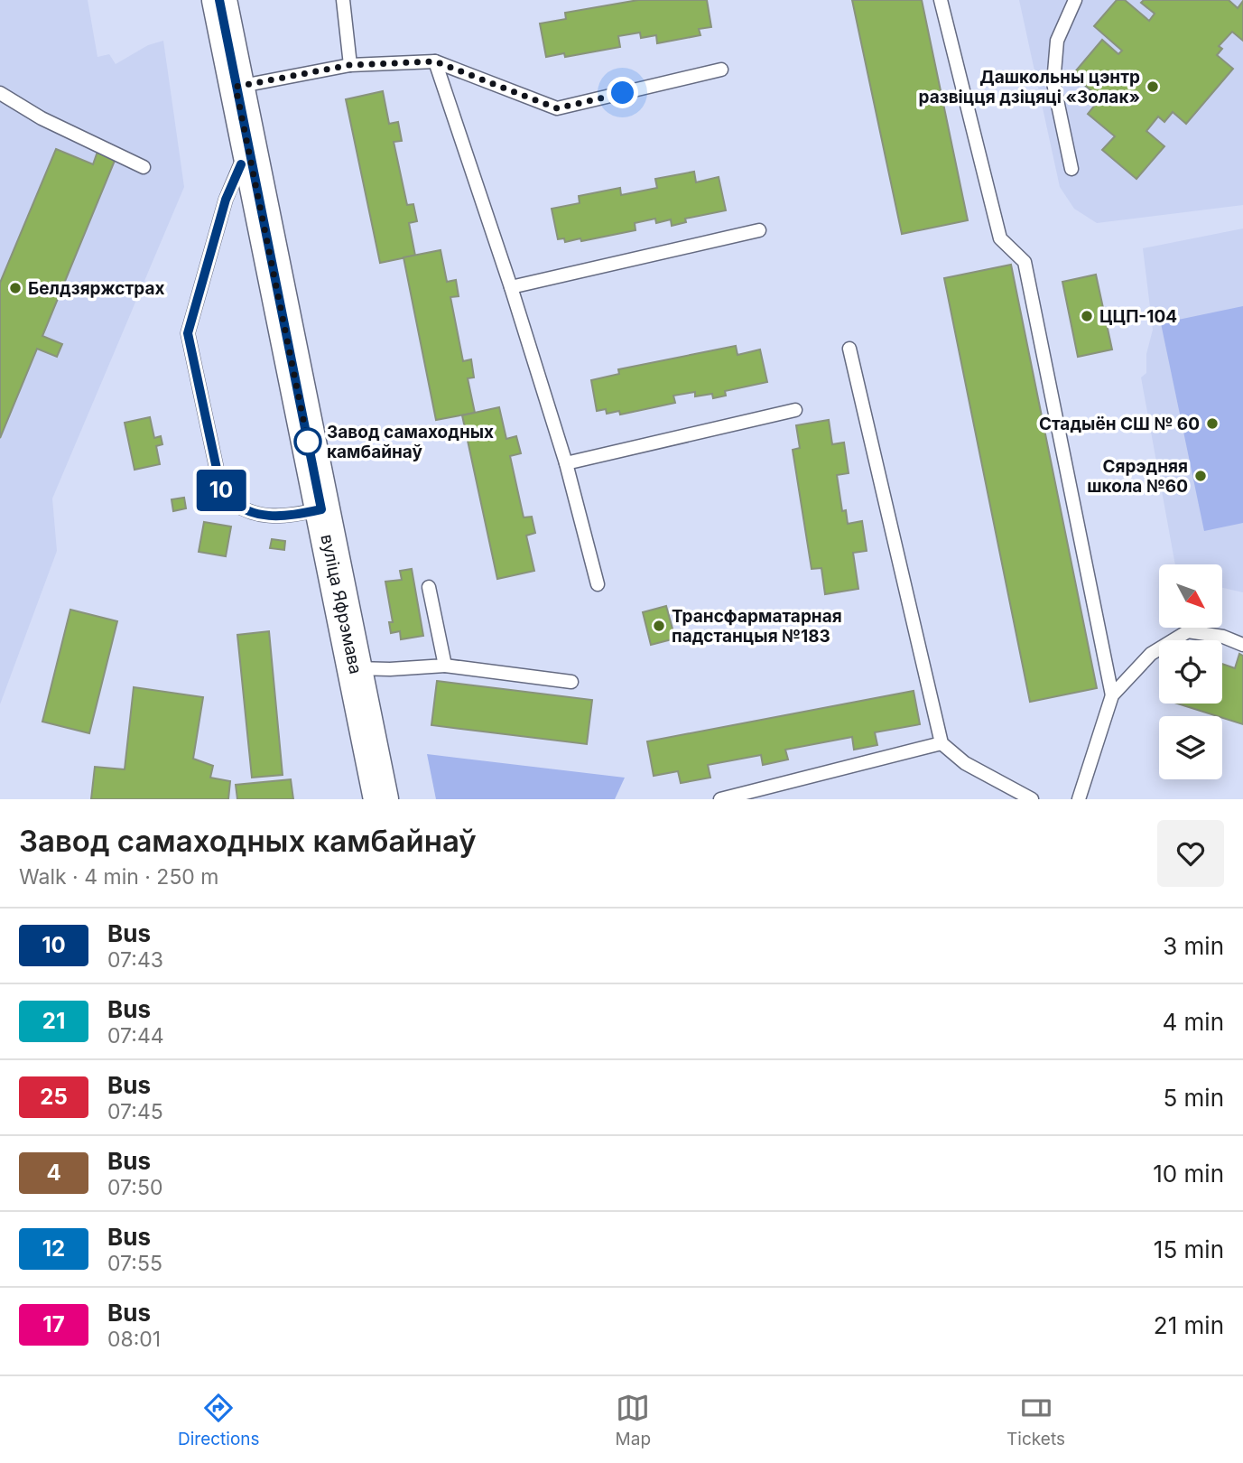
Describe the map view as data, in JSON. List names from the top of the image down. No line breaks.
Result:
{"streets":{"main road":["вуліца Яфрэмава"]},"places":["Дашкольны цэнтр развіцця дзіцяці «Золак»","Белдзяржстрах","ЦЦП-104","Стадыён СШ № 60","Завод самаходных камбайнаў","Сярэдняя школа №60","Трансфарматарная падстанцыя №183"],"lines":["bus line 10"],"north":"bottom right","page":{"on_map":"10","heading":["Завод самаходных камбайнаў","Walk · 4 min · 250 m"],"list":[{"mark":"10","name":"Bus","note":"07:43","value":"3 min"},{"mark":"21","name":"Bus","note":"07:44","value":"4 min"},{"mark":"25","name":"Bus","note":"07:45","value":"5 min"},{"mark":"4","name":"Bus","note":"07:50","value":"10 min"},{"mark":"12","name":"Bus","note":"07:55","value":"15 min"},{"mark":"17","name":"Bus","note":"08:01","value":"21 min"}],"tabs":["Directions","Map","Tickets"]}}
